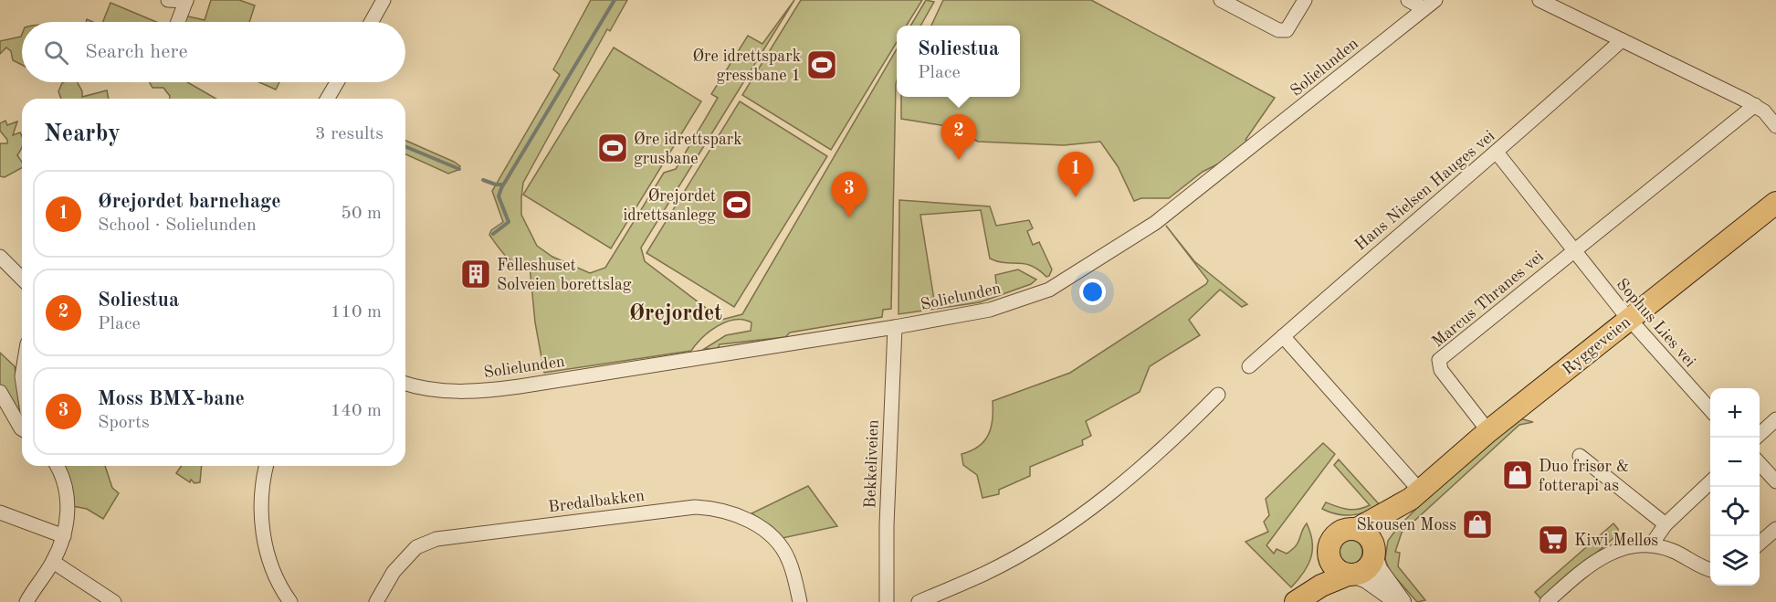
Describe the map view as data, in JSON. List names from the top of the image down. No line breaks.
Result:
{"streets":{"main road":["Ryggeveien"],"street":["Solielunden","Hans Nielsen Hauges vei","Marcus Thranes vei","Sophus Lies vei","Bekkeliveien","Bredalbakken"]},"crossings":[["Solielunden","Bekkeliveien"],["Marcus Thranes vei","Sophus Lies vei"],["Marcus Thranes vei","Ryggeveien"],["Sophus Lies vei","Ryggeveien"]],"districts":["Ørejordet"],"places":{"sports":["Øre idrettspark gressbane 1","Øre idrettspark grusbane","Ørejordet idrettsanlegg"],"building":["Felleshuset Solveien borettslag"],"shop":["Duo frisør & fotterapi as","Skousen Moss"],"supermarket":["Kiwi Melløs"]},"page":{"search":"Search here","popup":["Soliestua","Place"],"heading":["Nearby","3 results"],"pins":["2","1","3"],"list":[{"mark":"1","name":"Ørejordet barnehage","note":"School · Solielunden","value":"50 m"},{"mark":"2","name":"Soliestua","note":"Place","value":"110 m"},{"mark":"3","name":"Moss BMX-bane","note":"Sports","value":"140 m"}],"map_buttons":["+","−"]}}
